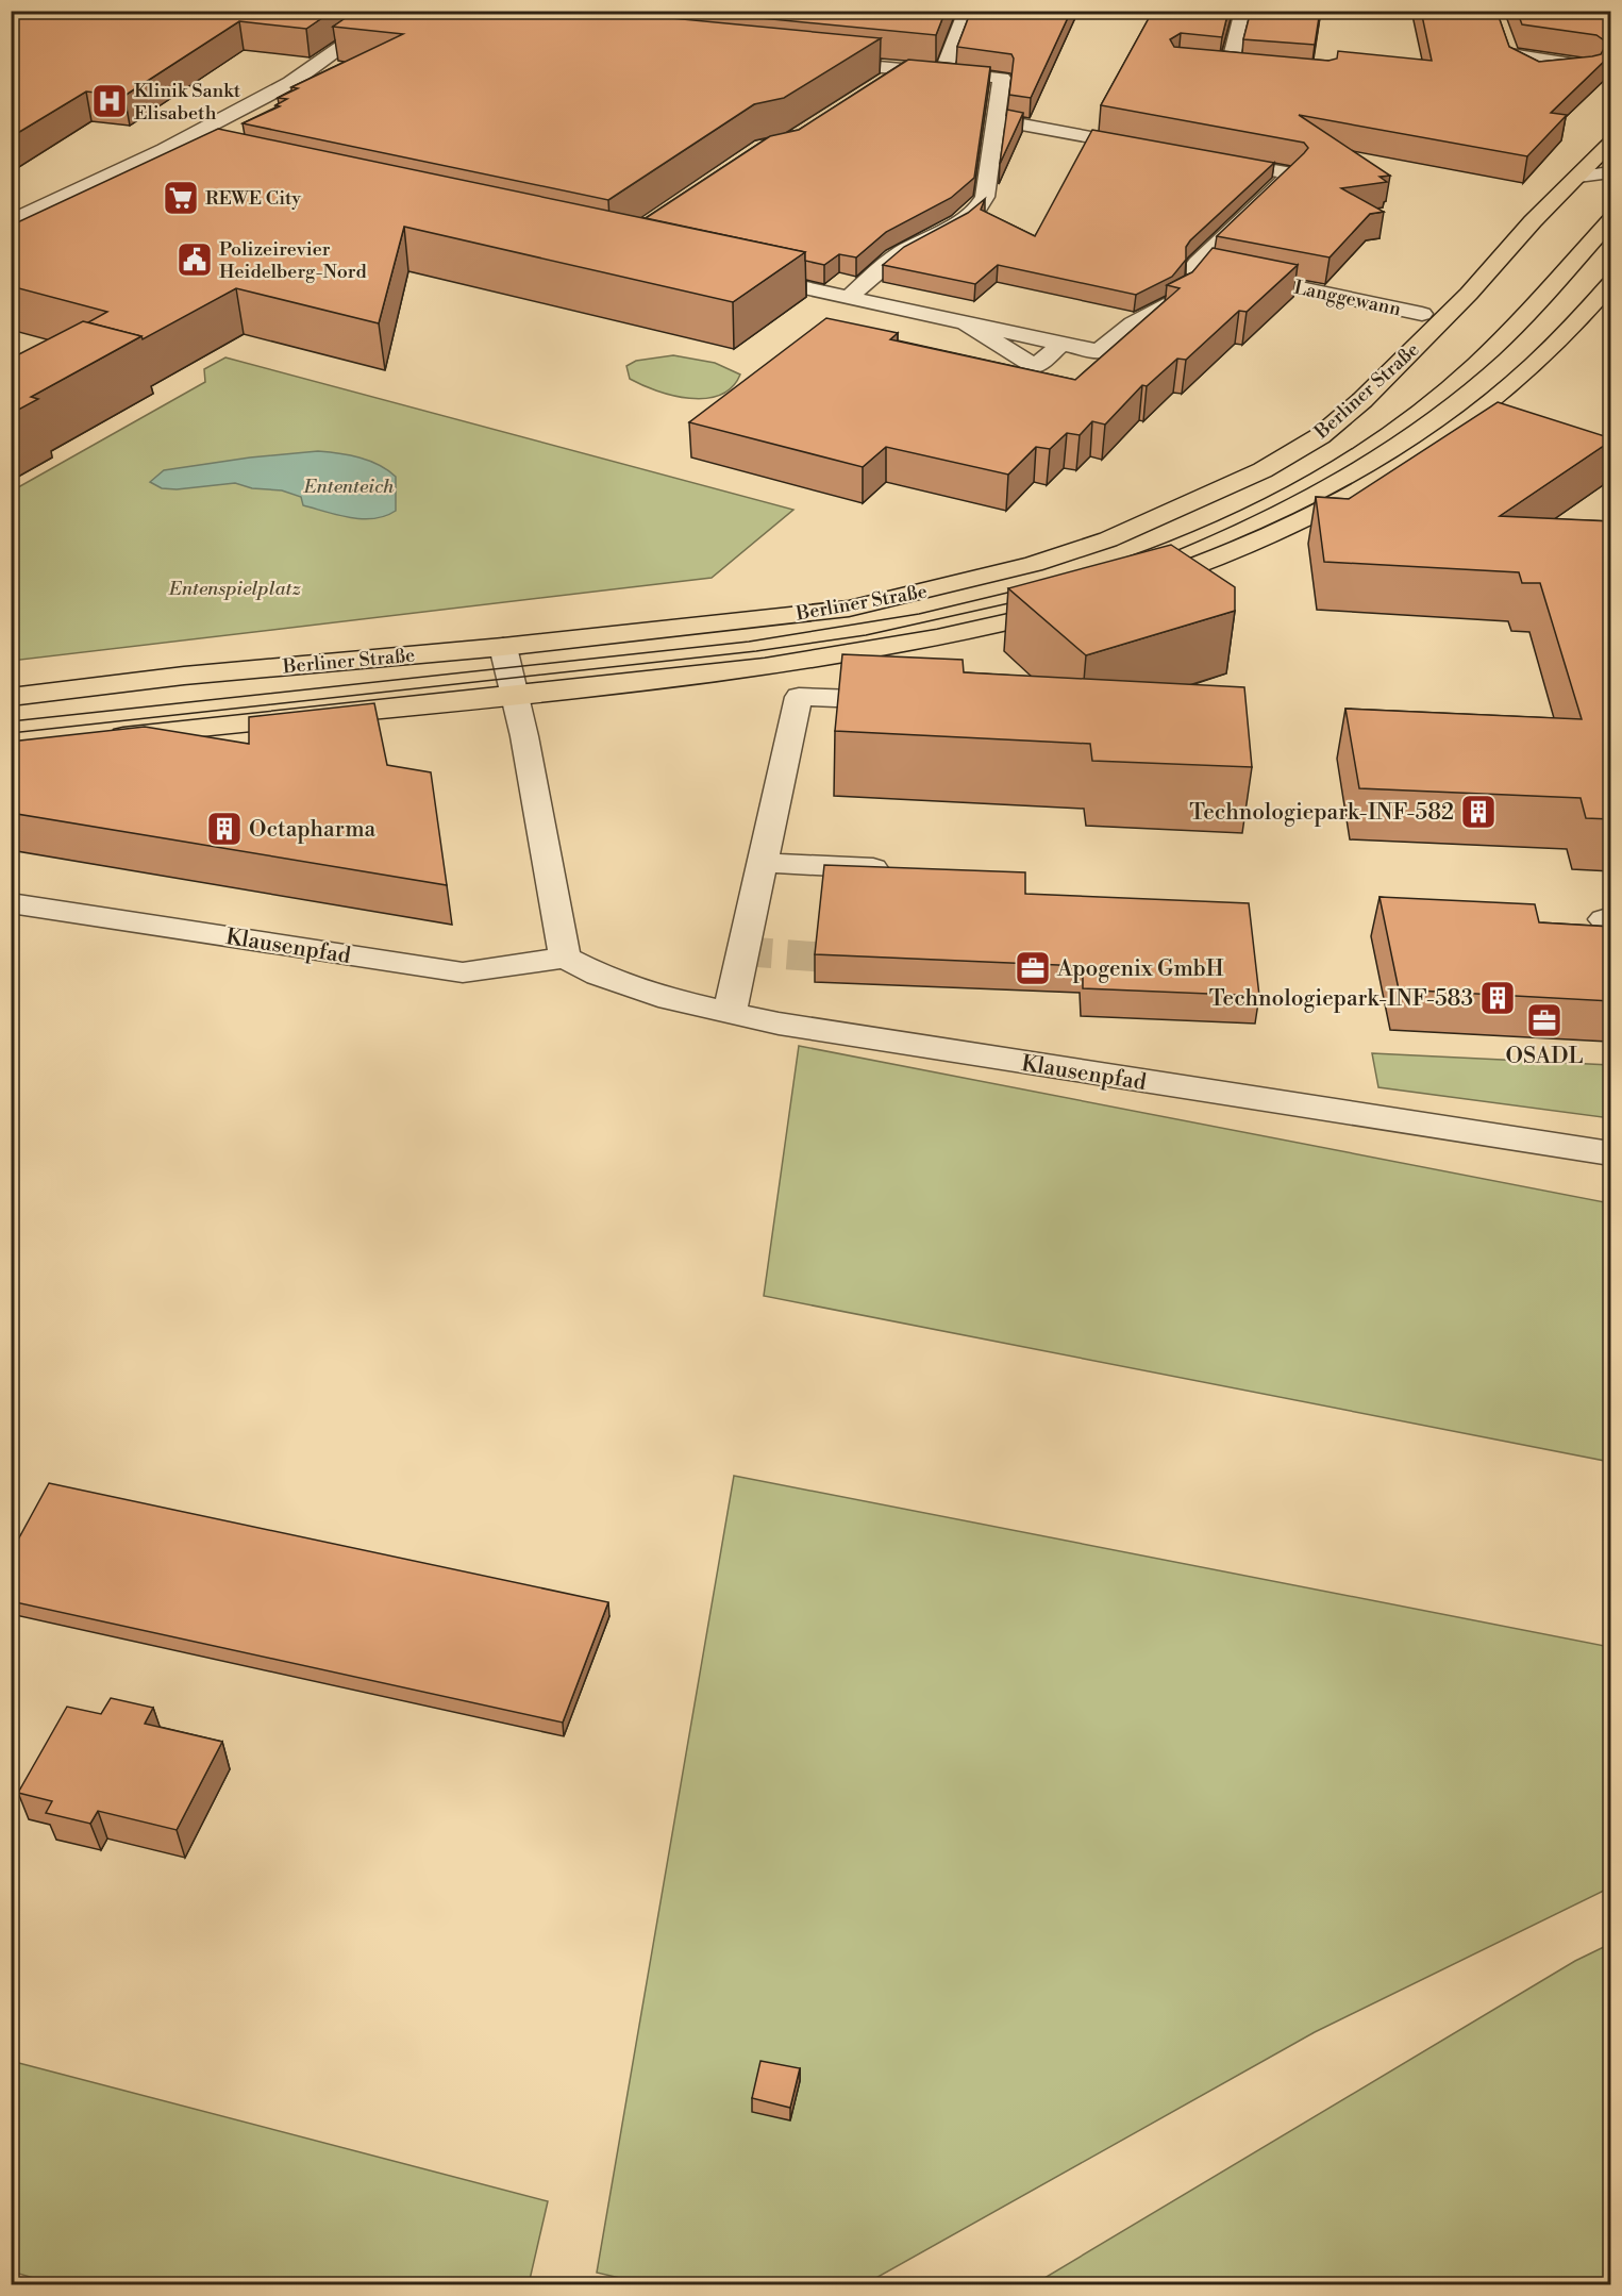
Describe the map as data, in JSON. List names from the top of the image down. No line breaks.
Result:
{"streets":{"main road":["Berliner Straße"],"street":["Langgewann","Klausenpfad"]},"water":["Ententeich"],"parks":["Entenspielplatz"],"places":{"hospital":["Klinik Sankt Elisabeth"],"supermarket":["REWE City"],"public building":["Polizeirevier Heidelberg-Nord"],"building":["Technologiepark-INF-582","Octapharma","Technologiepark-INF-583"],"office":["Apogenix GmbH","OSADL"]}}
